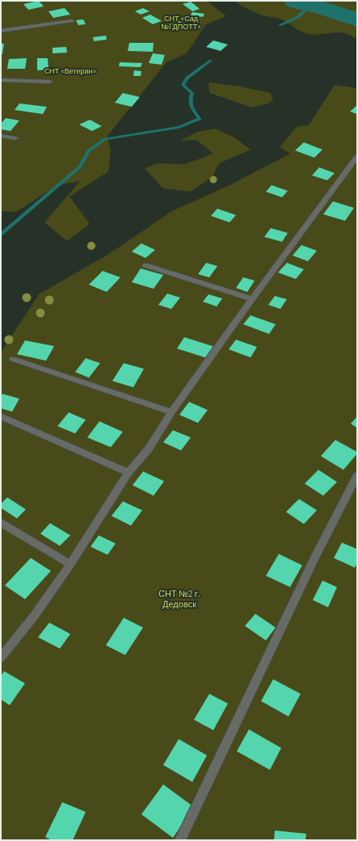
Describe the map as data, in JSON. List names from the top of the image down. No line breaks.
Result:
{"parks":["СНТ «Сад №1 ДПОТТ»","СНТ «Ветеран»","СНТ №2 г. Дедовск"]}
